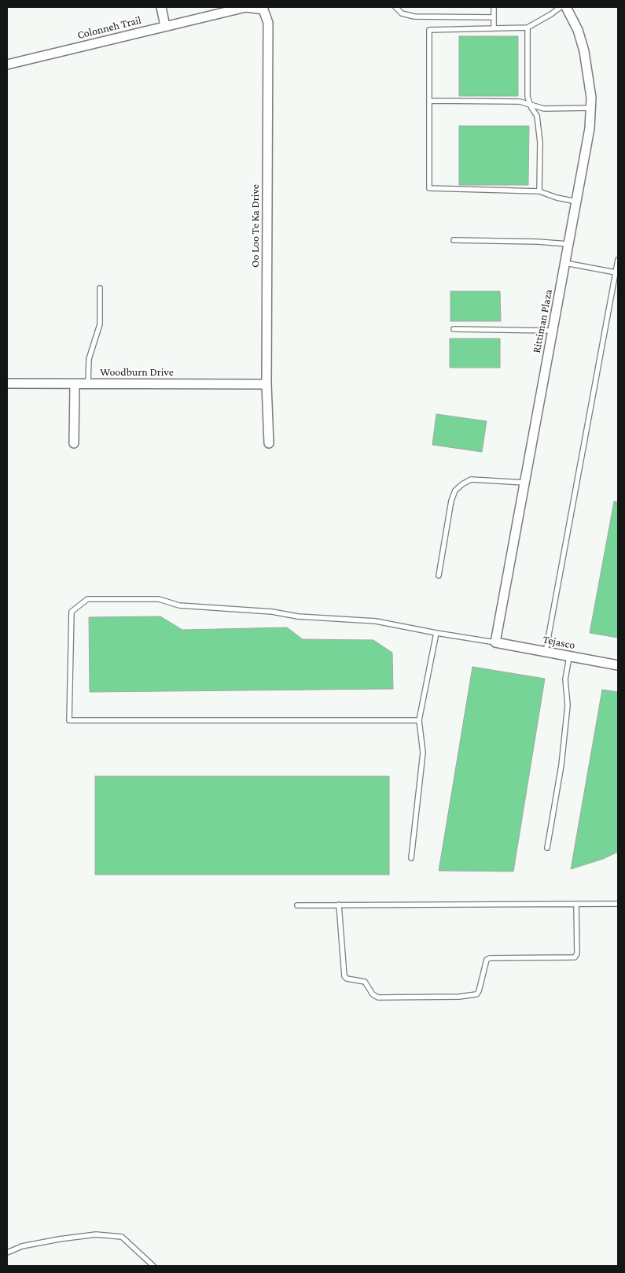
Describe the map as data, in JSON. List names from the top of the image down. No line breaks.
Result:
{"streets":{"street":["Colonneh Trail","Oo Loo Te Ka Drive","Rittiman Plaza","Woodburn Drive","Tejasco"]},"crossings":[["Colonneh Trail","Oo Loo Te Ka Drive"],["Oo Loo Te Ka Drive","Woodburn Drive"],["Rittiman Plaza","Tejasco"]]}
